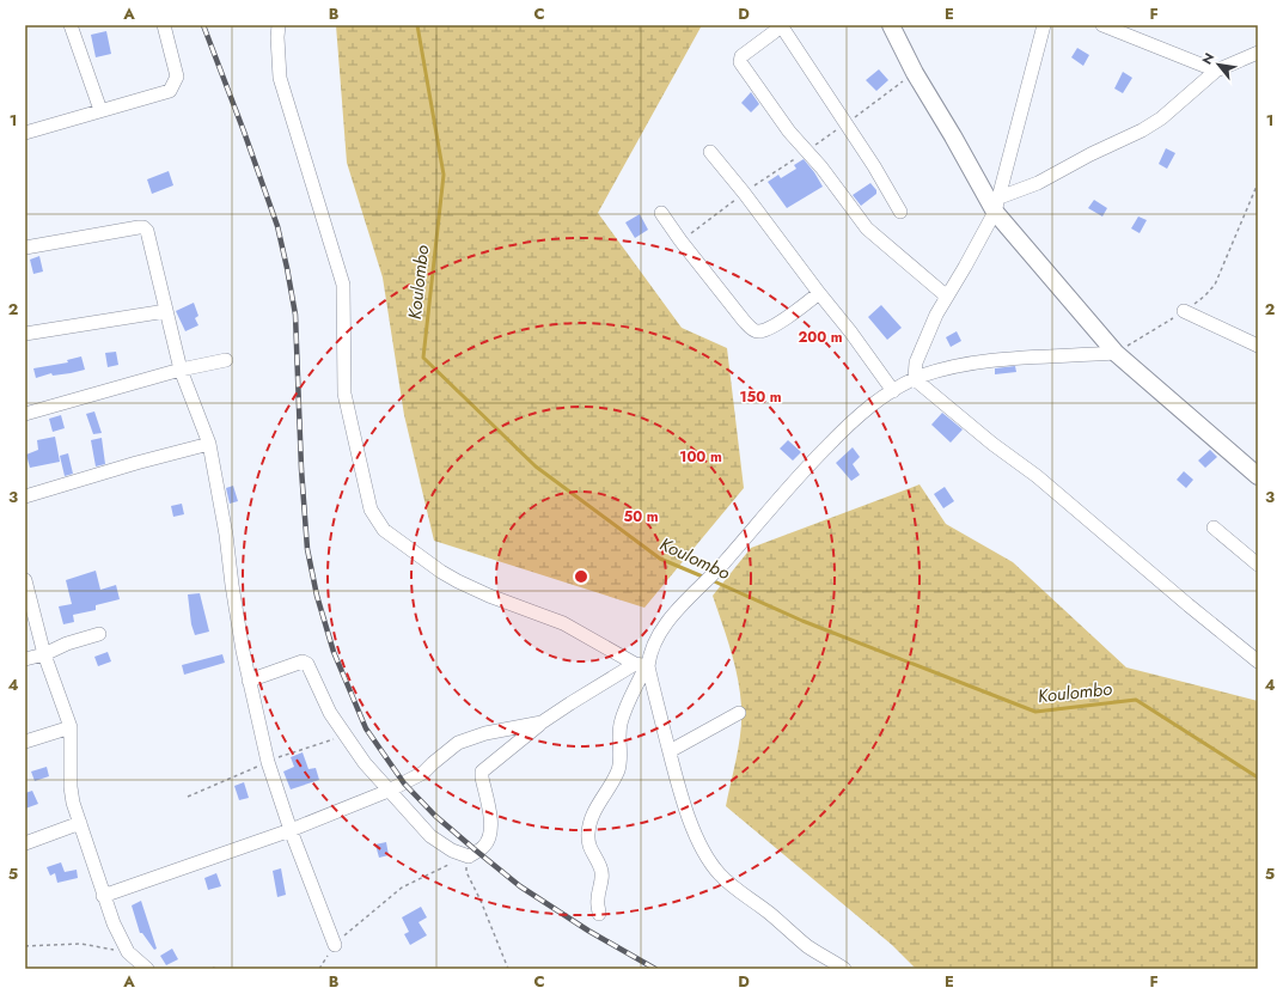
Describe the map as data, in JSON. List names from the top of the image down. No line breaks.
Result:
{"water":["Koulombo"],"north":"top left","grid":{"columns":["A","B","C","D","E","F"],"rows":["1","2","3","4","5"]},"rings":["200 m","150 m","100 m","50 m"]}
